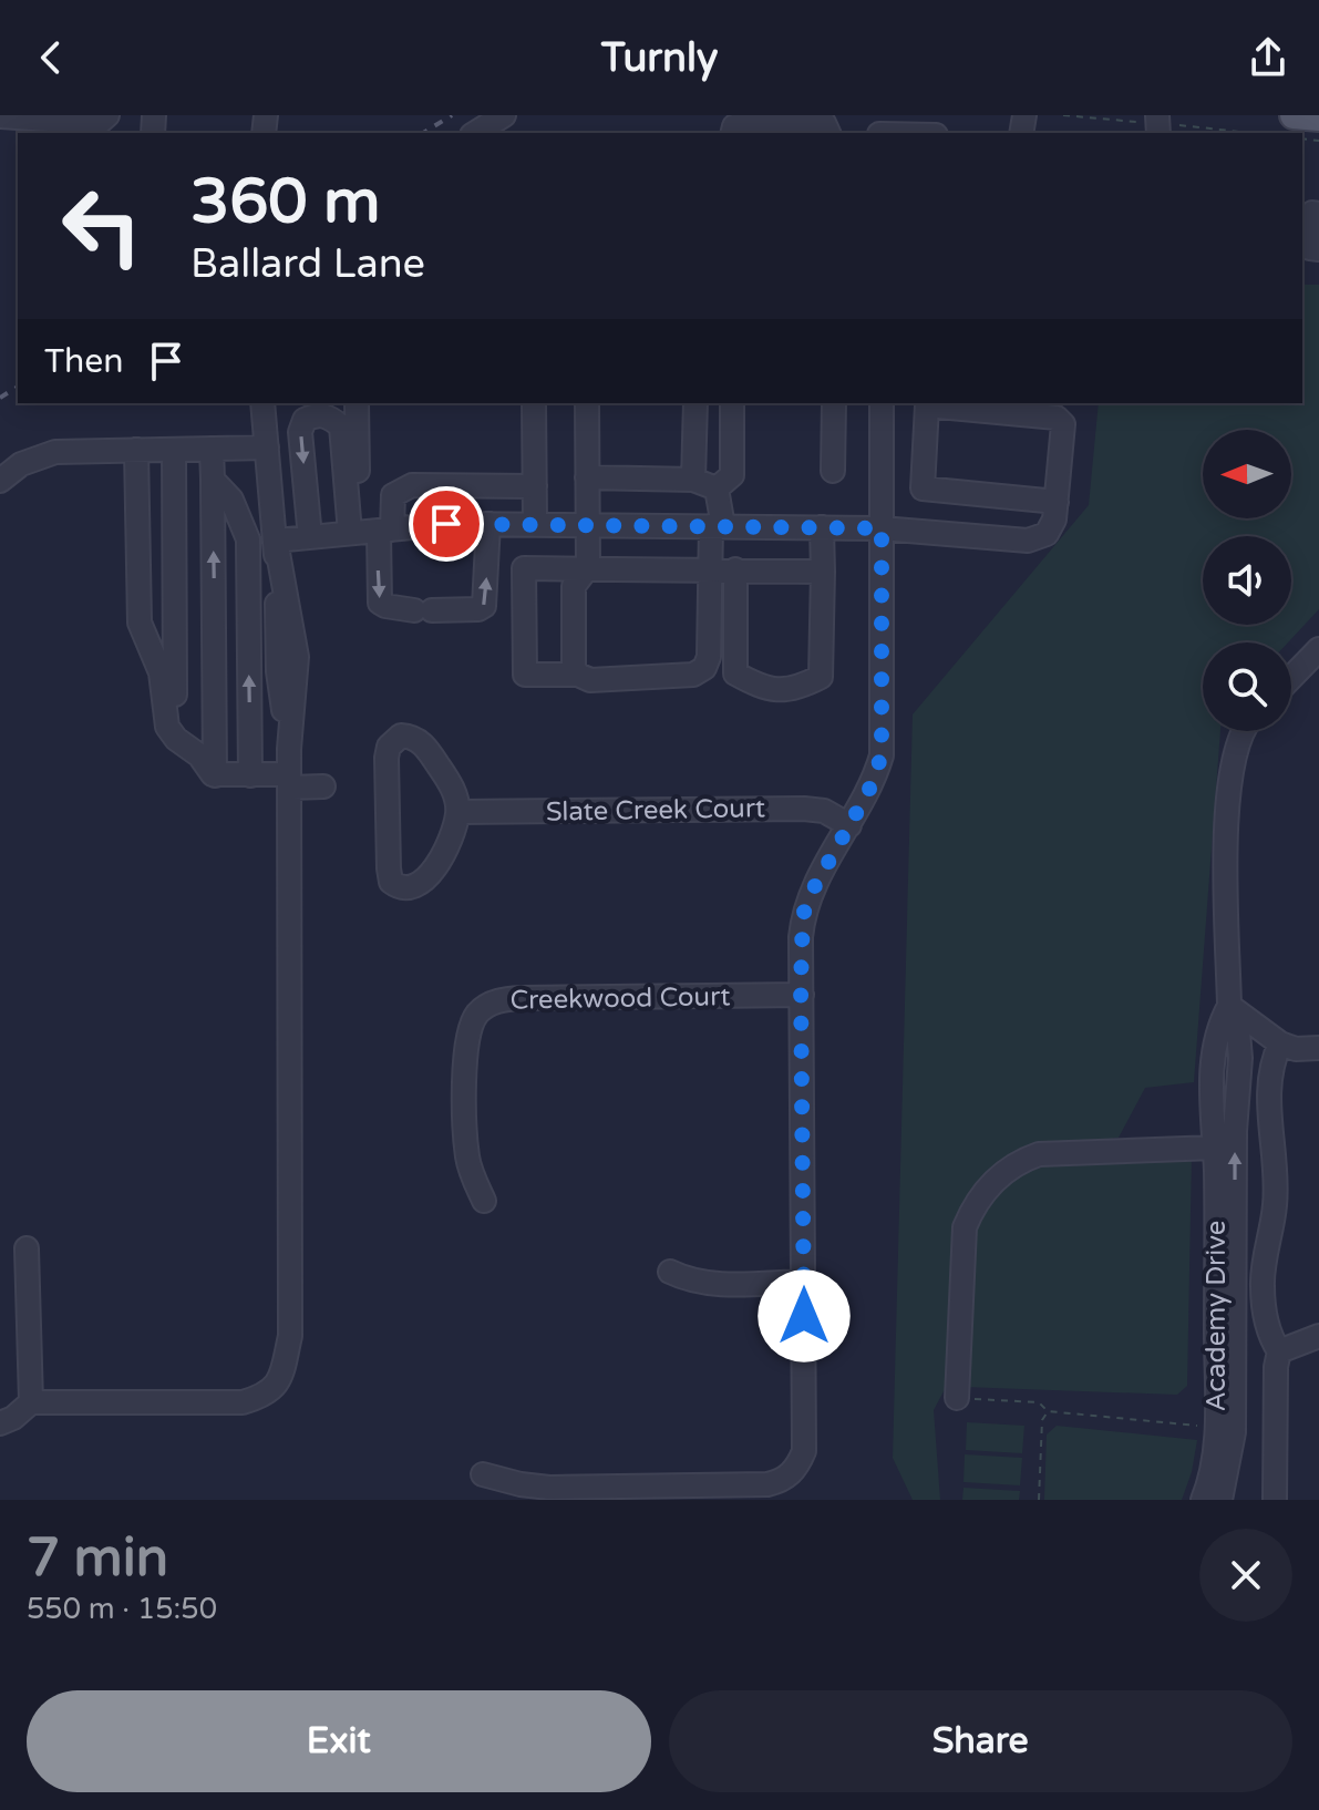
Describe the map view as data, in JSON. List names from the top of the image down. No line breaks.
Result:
{"streets":{"street":["Slate Creek Court","Creekwood Court","Academy Drive"]},"north":"left","page":{"header":"Turnly","turn":["360 m","Ballard Lane"],"then":"Then","heading":["7 min","550 m · 15:50"],"buttons":["Exit","Share"]}}
